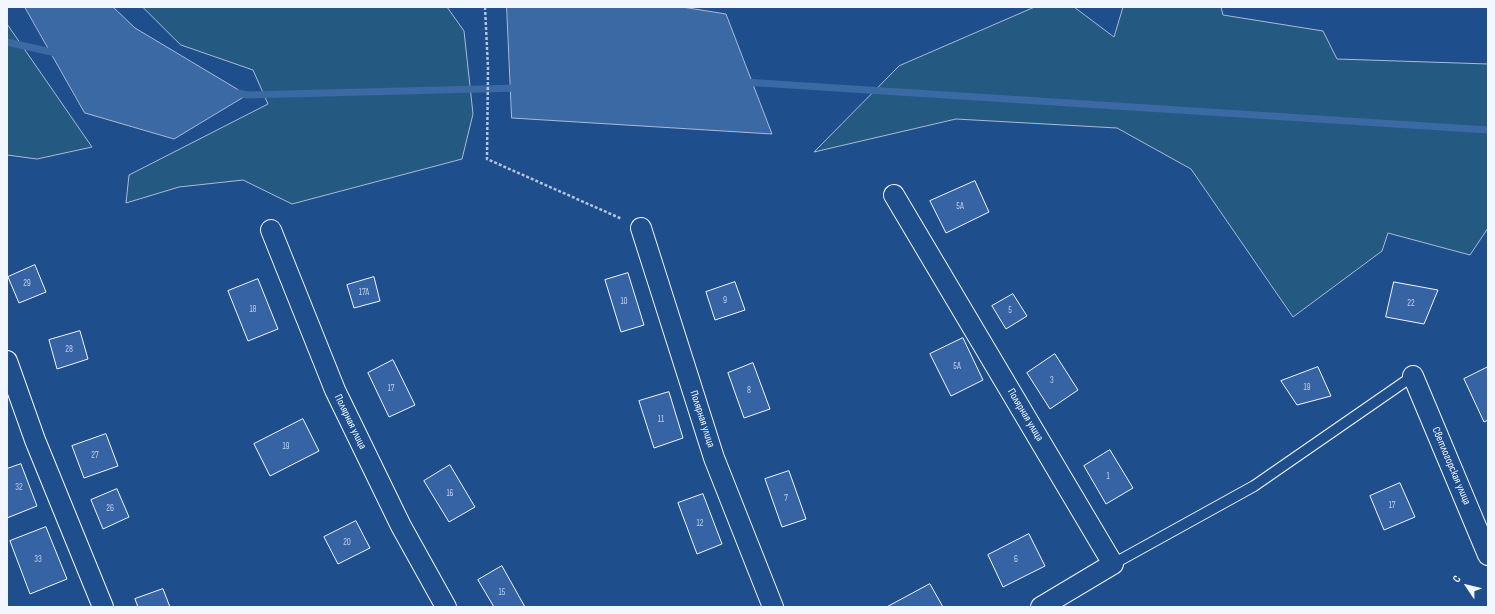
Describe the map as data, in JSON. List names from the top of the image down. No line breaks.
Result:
{"streets":{"street":["Полярная улица","Светлогорская улица"]},"house_numbers":["5А","29","17А","9","10","22","18","5","28","5А","3","19","17","8","11","19","27","1","32","16","7","17","26","12","20","33","6","15"],"north":"top left"}
